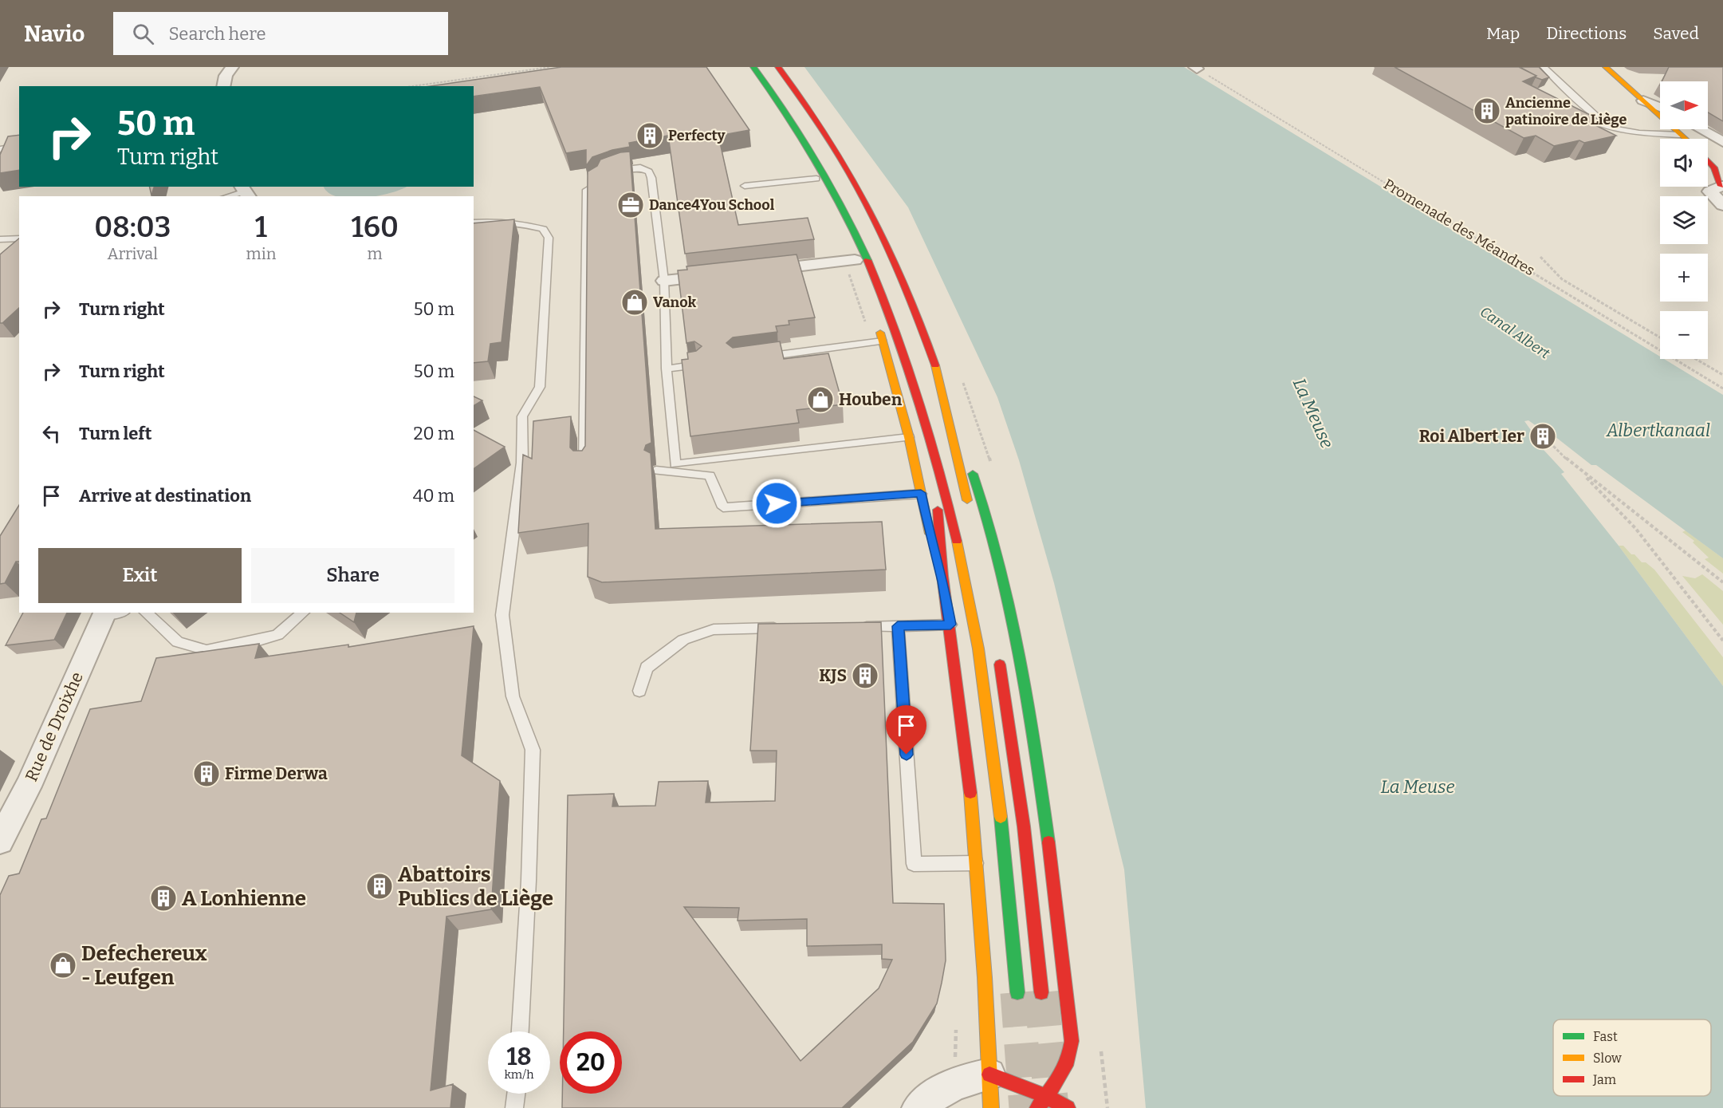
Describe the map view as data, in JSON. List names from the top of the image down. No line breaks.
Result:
{"streets":{"street":["Rue de Droixhe"],"path":["Promenade des Méandres"]},"water":["Canal Albert","La Meuse","Albertkanaal"],"places":{"building":["Ancienne patinoire de Liège","Perfecty","Roi Albert Ier","KJS","Firme Derwa","Abattoirs Publics de Liège","A Lonhienne"],"office":["Dance4You School"],"shop":["Vanok","Houben","Defechereux - Leufgen"]},"legend":["Fast","Slow","Jam"],"north":"right","page":{"header":"Navio","search":"Search here","nav":["Map","Directions","Saved"],"map_buttons":["+","−"],"turn":["50 m","Turn right"],"eta":["08:03","Arrival","1","min","160","m"],"list":[{"name":"Turn right","value":"50 m"},{"name":"Turn right","value":"50 m"},{"name":"Turn left","value":"20 m"},{"name":"Arrive at destination","value":"40 m"}],"buttons":["Exit","Share"],"speed":"18 km/h","limit":"20"}}
